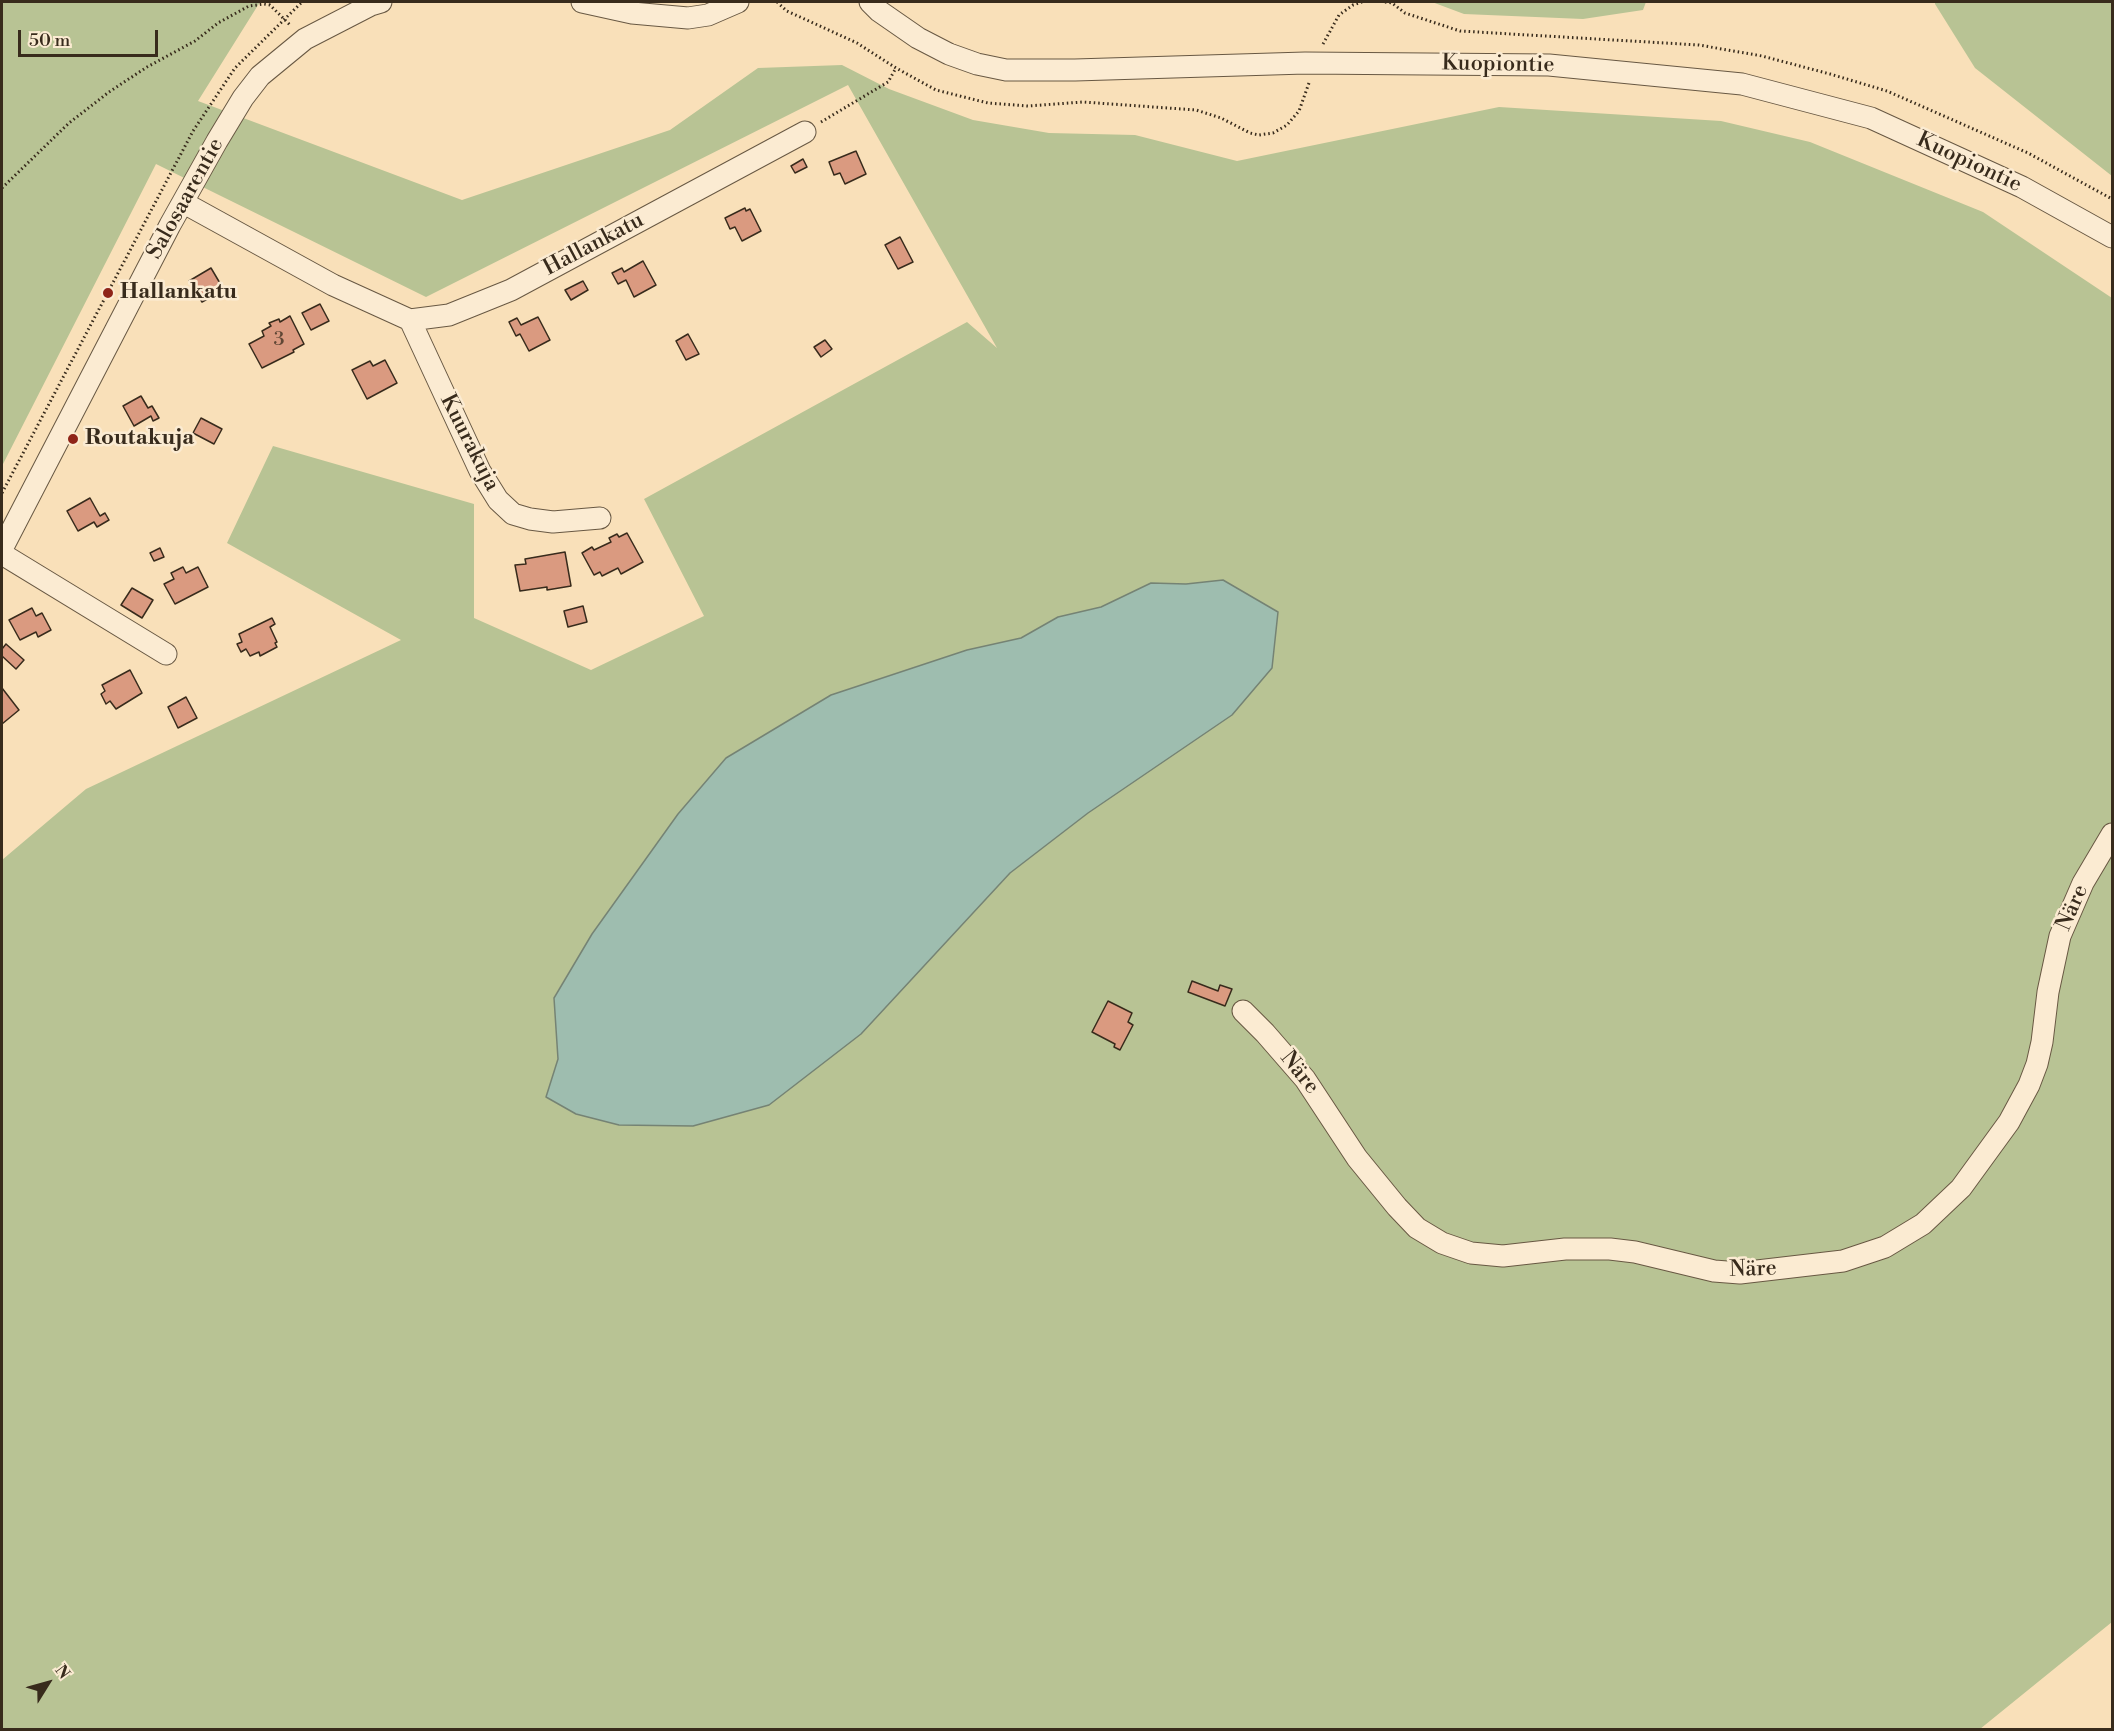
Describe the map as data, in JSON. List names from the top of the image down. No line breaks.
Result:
{"streets":{"street":["Kuopiontie","Salosaarentie","Hallankatu","Kuurakuja","Näre"]},"crossings":[["Hallankatu","Kuurakuja"]],"places":["Hallankatu","Routakuja"],"house_numbers":["3"],"scale_bar":"50 m","north":"top right"}
